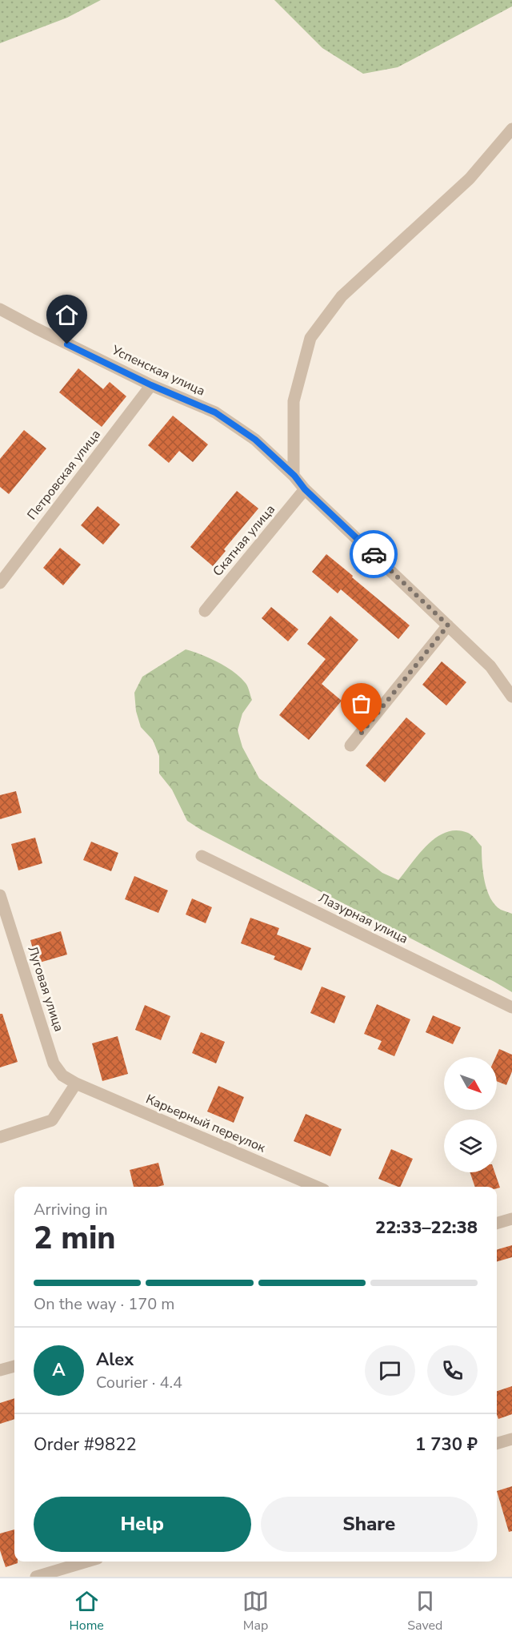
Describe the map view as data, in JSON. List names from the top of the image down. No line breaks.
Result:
{"streets":{"street":["Успенская улица","Петровская улица","Скатная улица","Лазурная улица","Луговая улица","Карьерный переулок"]},"crossings":[["Успенская улица","Петровская улица"],["Успенская улица","Скатная улица"],["Луговая улица","Карьерный переулок"]],"north":"bottom right","page":{"heading":["2 min","Arriving in","22:33–22:38"],"panel":["Alex","Courier · 4.4","Order #9822","1 730 ₽"],"bar":"On the way · 170 m","round":"A","buttons":["Help","Share"],"tabs":["Home","Map","Saved"]}}
